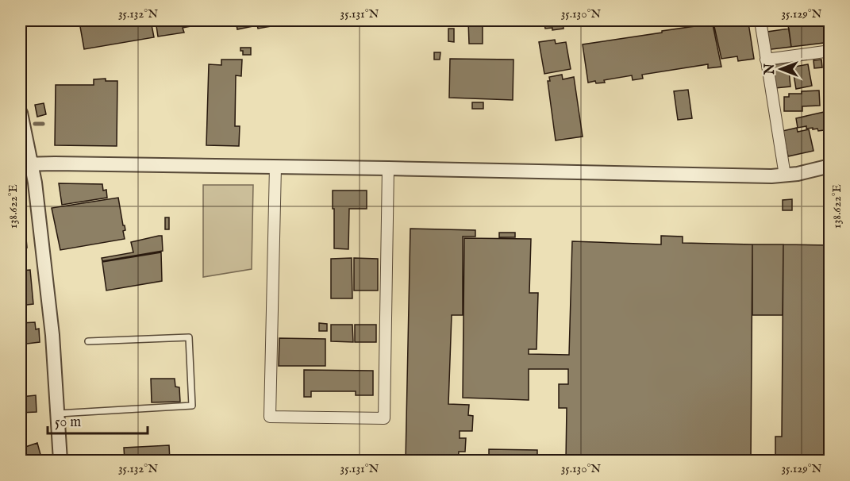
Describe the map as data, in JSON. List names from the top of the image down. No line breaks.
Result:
{"scale_bar":"50 m","north":"left","coordinates":["35.132°N","35.131°N","35.130°N","35.129°N","138.622°E"]}
